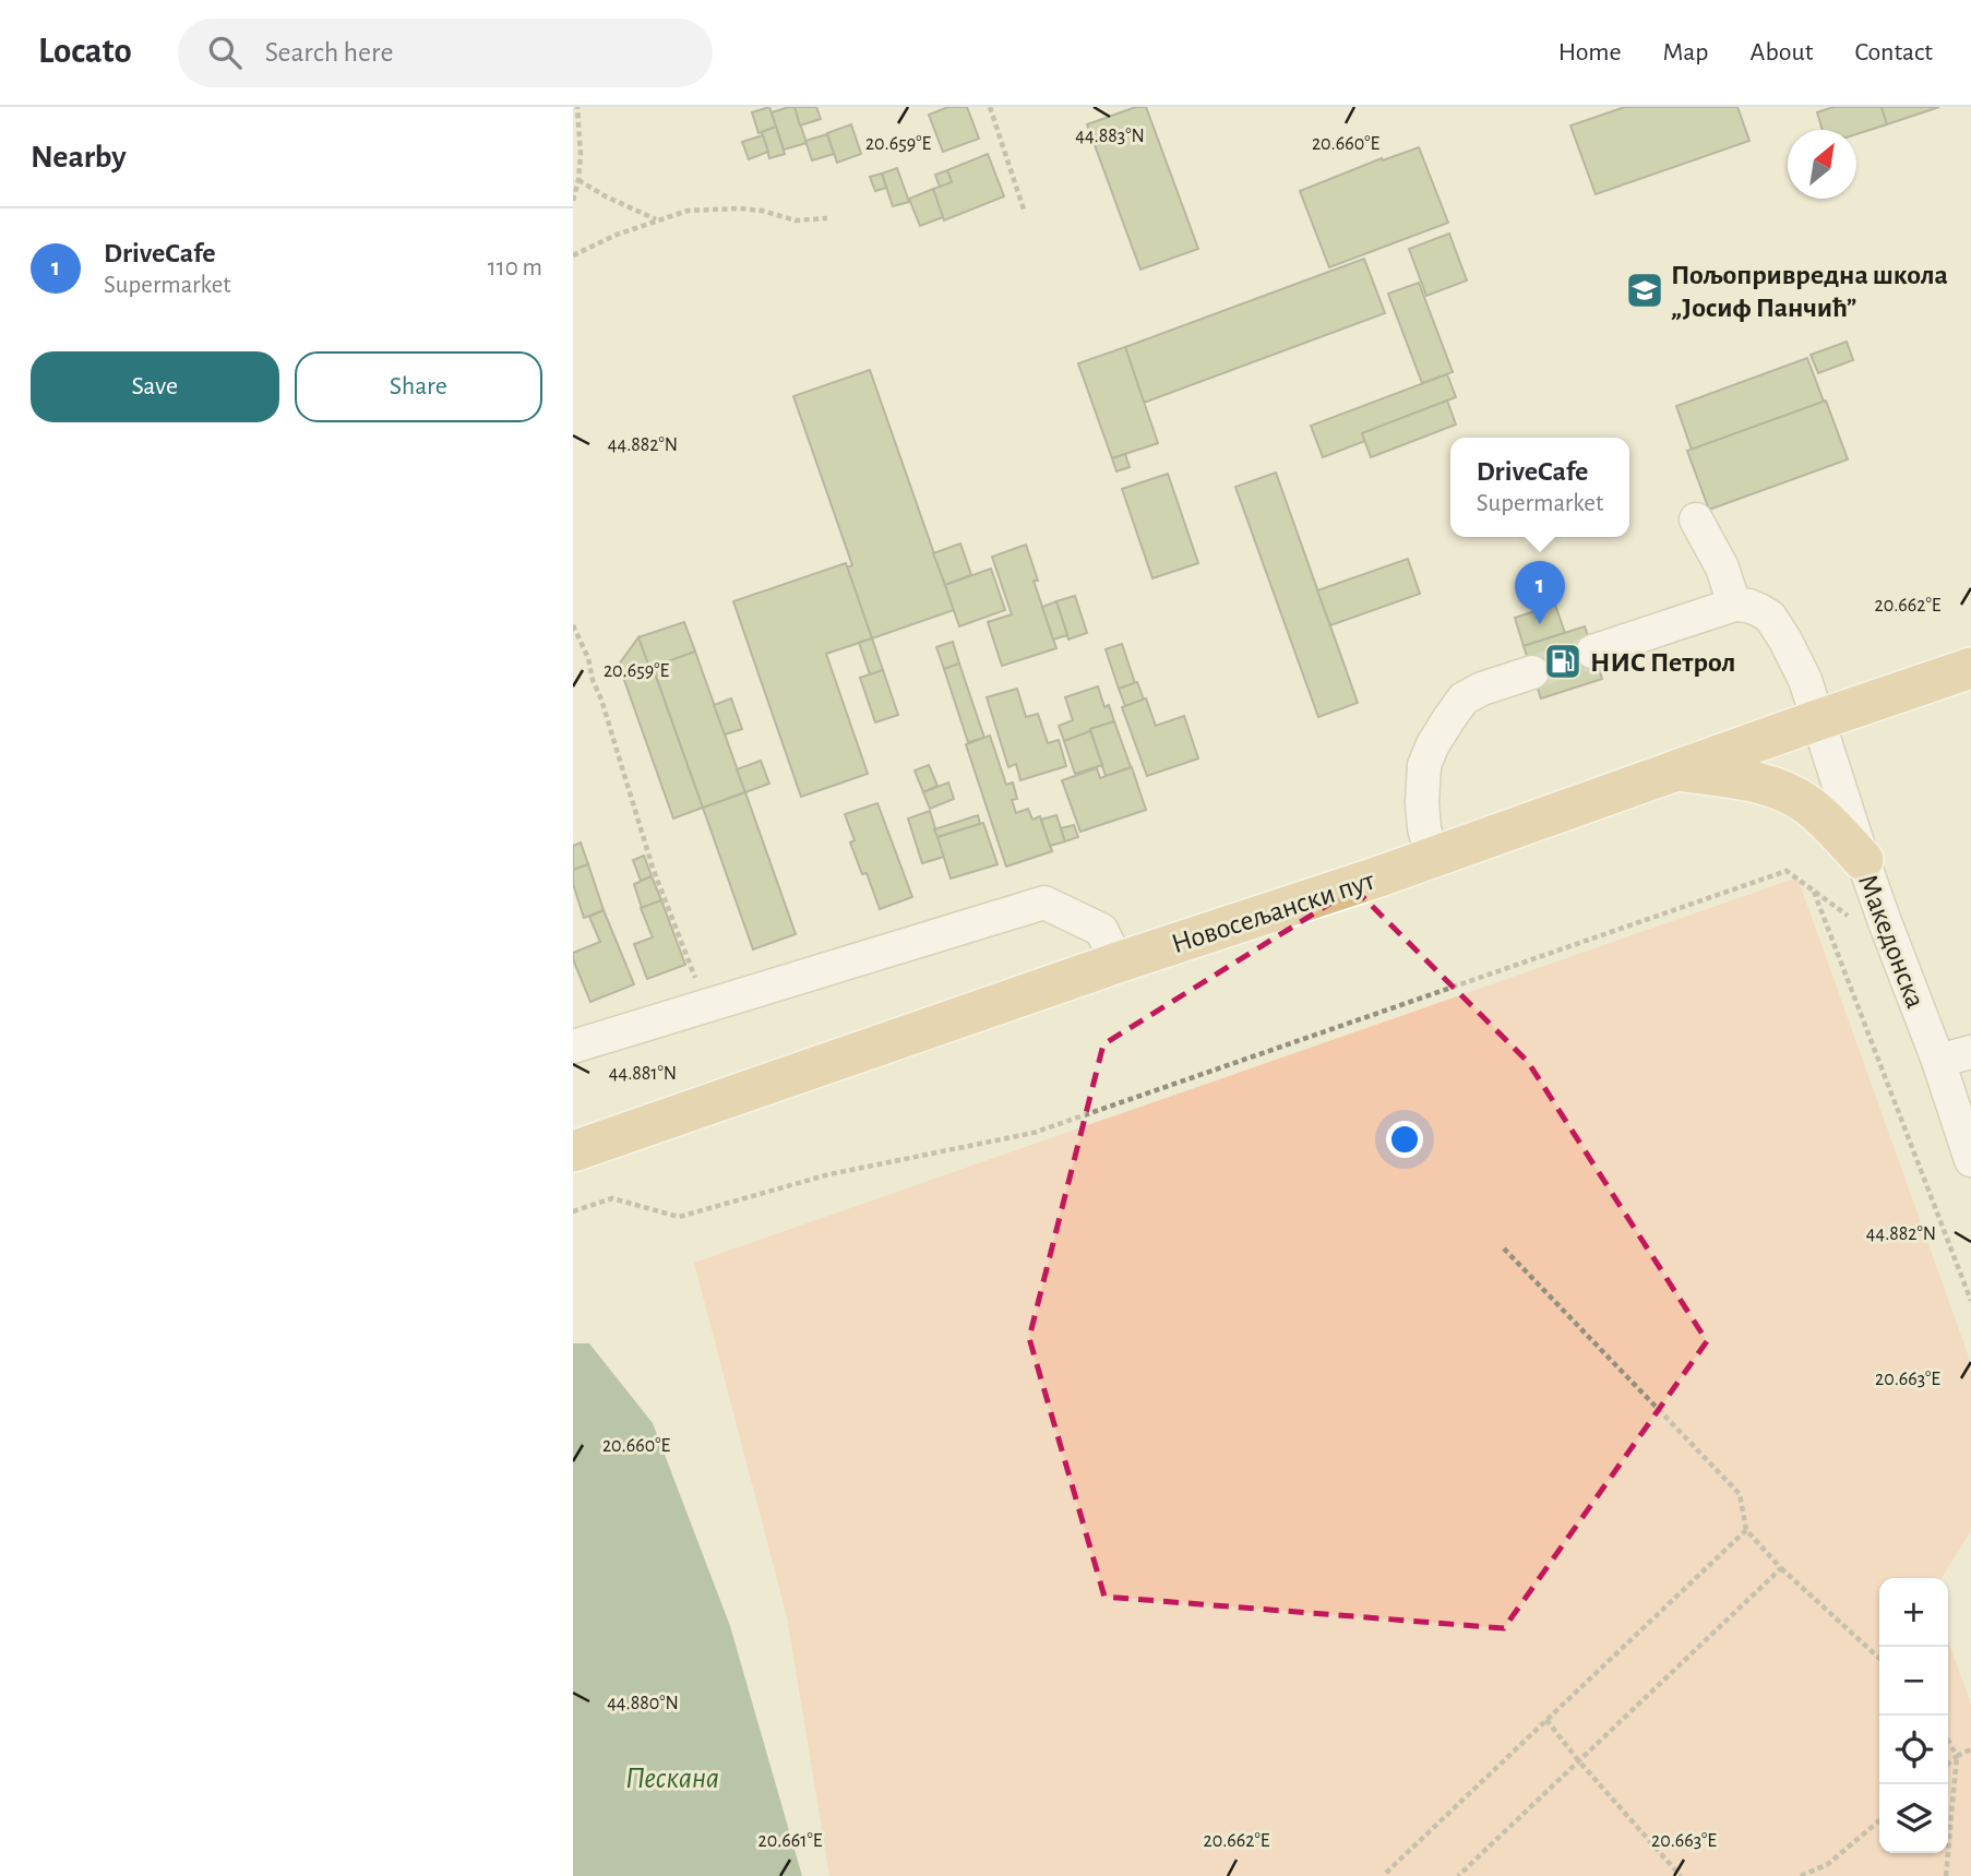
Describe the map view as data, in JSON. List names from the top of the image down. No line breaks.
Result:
{"streets":{"main road":["Новосељански пут"],"street":["Македонска"]},"crossings":[["Новосељански пут","Македонска"]],"water":["Пескана"],"places":{"school or university":["Пољопривредна школа „Јосиф Панчић”"],"fuel station":["НИС Петрол"]},"north":"top right","page":{"header":"Locato","search":"Search here","nav":["Home","Map","About","Contact"],"heading":"Nearby","list":[{"mark":"1","name":"DriveCafe","note":"Supermarket","value":"110 m"}],"buttons":["Save","Share"],"popup":["DriveCafe","Supermarket"],"pins":"1","map_buttons":["+","−"]},"coordinates":["44.883°N","20.659°E","20.660°E","44.882°N","20.662°E","44.881°N","20.663°E","44.880°N","20.661°E"]}
